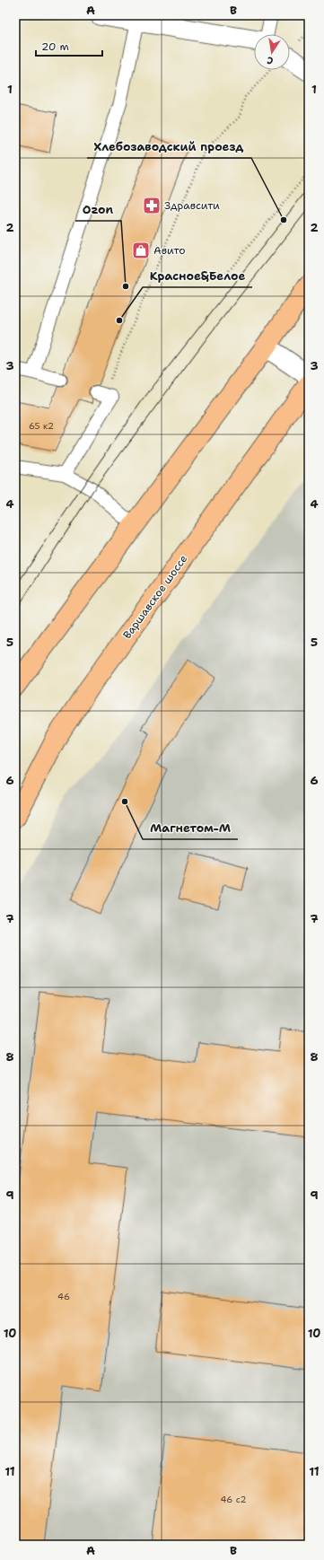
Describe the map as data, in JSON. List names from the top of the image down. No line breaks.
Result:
{"streets":{"main road":["Варшавское шоссе"]},"places":{"pharmacy":["Здравсити"],"other":["Хлебозаводский проезд","Ozon","Красное&Белое","Магнетом-М"],"shop":["Авито"]},"house_numbers":["65 к2","46","46 с2"],"scale_bar":"20 m","north":"bottom","grid":{"columns":["A","B"],"rows":["1","2","3","4","5","6","7","8","9","10","11"]}}
